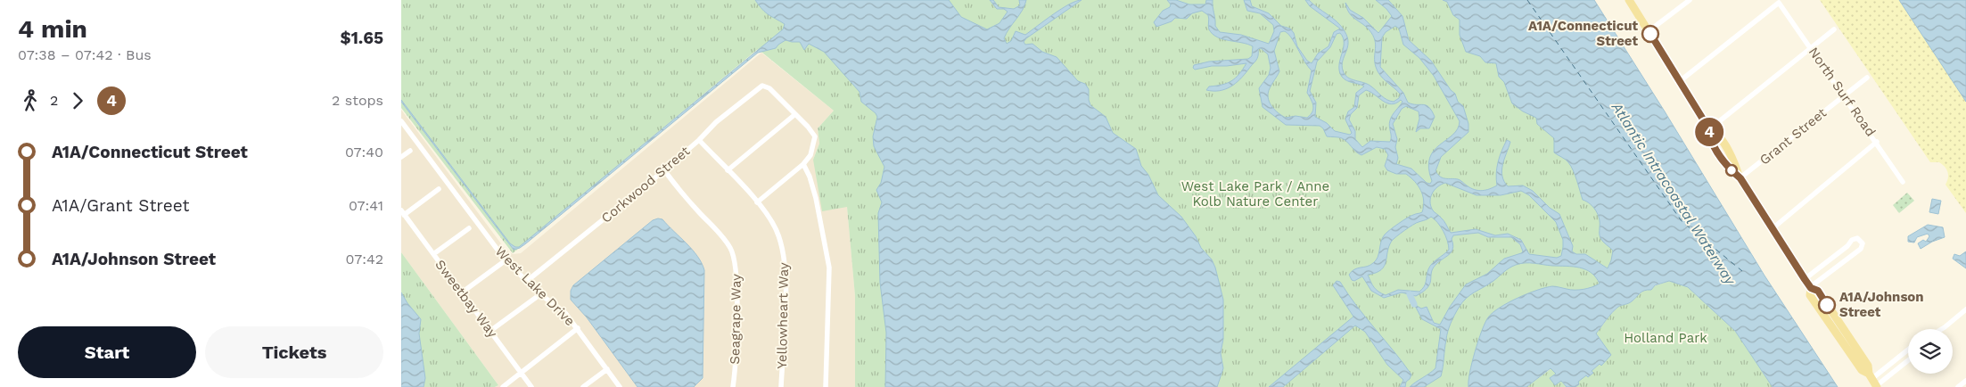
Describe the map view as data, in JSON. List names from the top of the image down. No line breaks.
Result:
{"streets":{"street":["North Surf Road","Grant Street","Corkwood Street","West Lake Drive","Sweetbay Way","Yellowheart Way","Seagrape Way"]},"crossings":[["North Surf Road","Grant Street"],["Corkwood Street","West Lake Drive"],["Corkwood Street","Yellowheart Way"],["Corkwood Street","Seagrape Way"]],"water":["Atlantic Intracoastal Waterway"],"parks":["West Lake Park / Anne Kolb Nature Center","Holland Park"],"places":["A1A/Connecticut Street","A1A/Johnson Street"],"lines":["bus line 4"],"page":{"heading":["4 min","07:38 – 07:42 · Bus","$1.65"],"on_map":"4","legs":["2","4","2 stops"],"list":[{"name":"A1A/Connecticut Street","value":"07:40"},{"name":"A1A/Grant Street","value":"07:41"},{"name":"A1A/Johnson Street","value":"07:42"}],"buttons":["Start","Tickets"]}}
